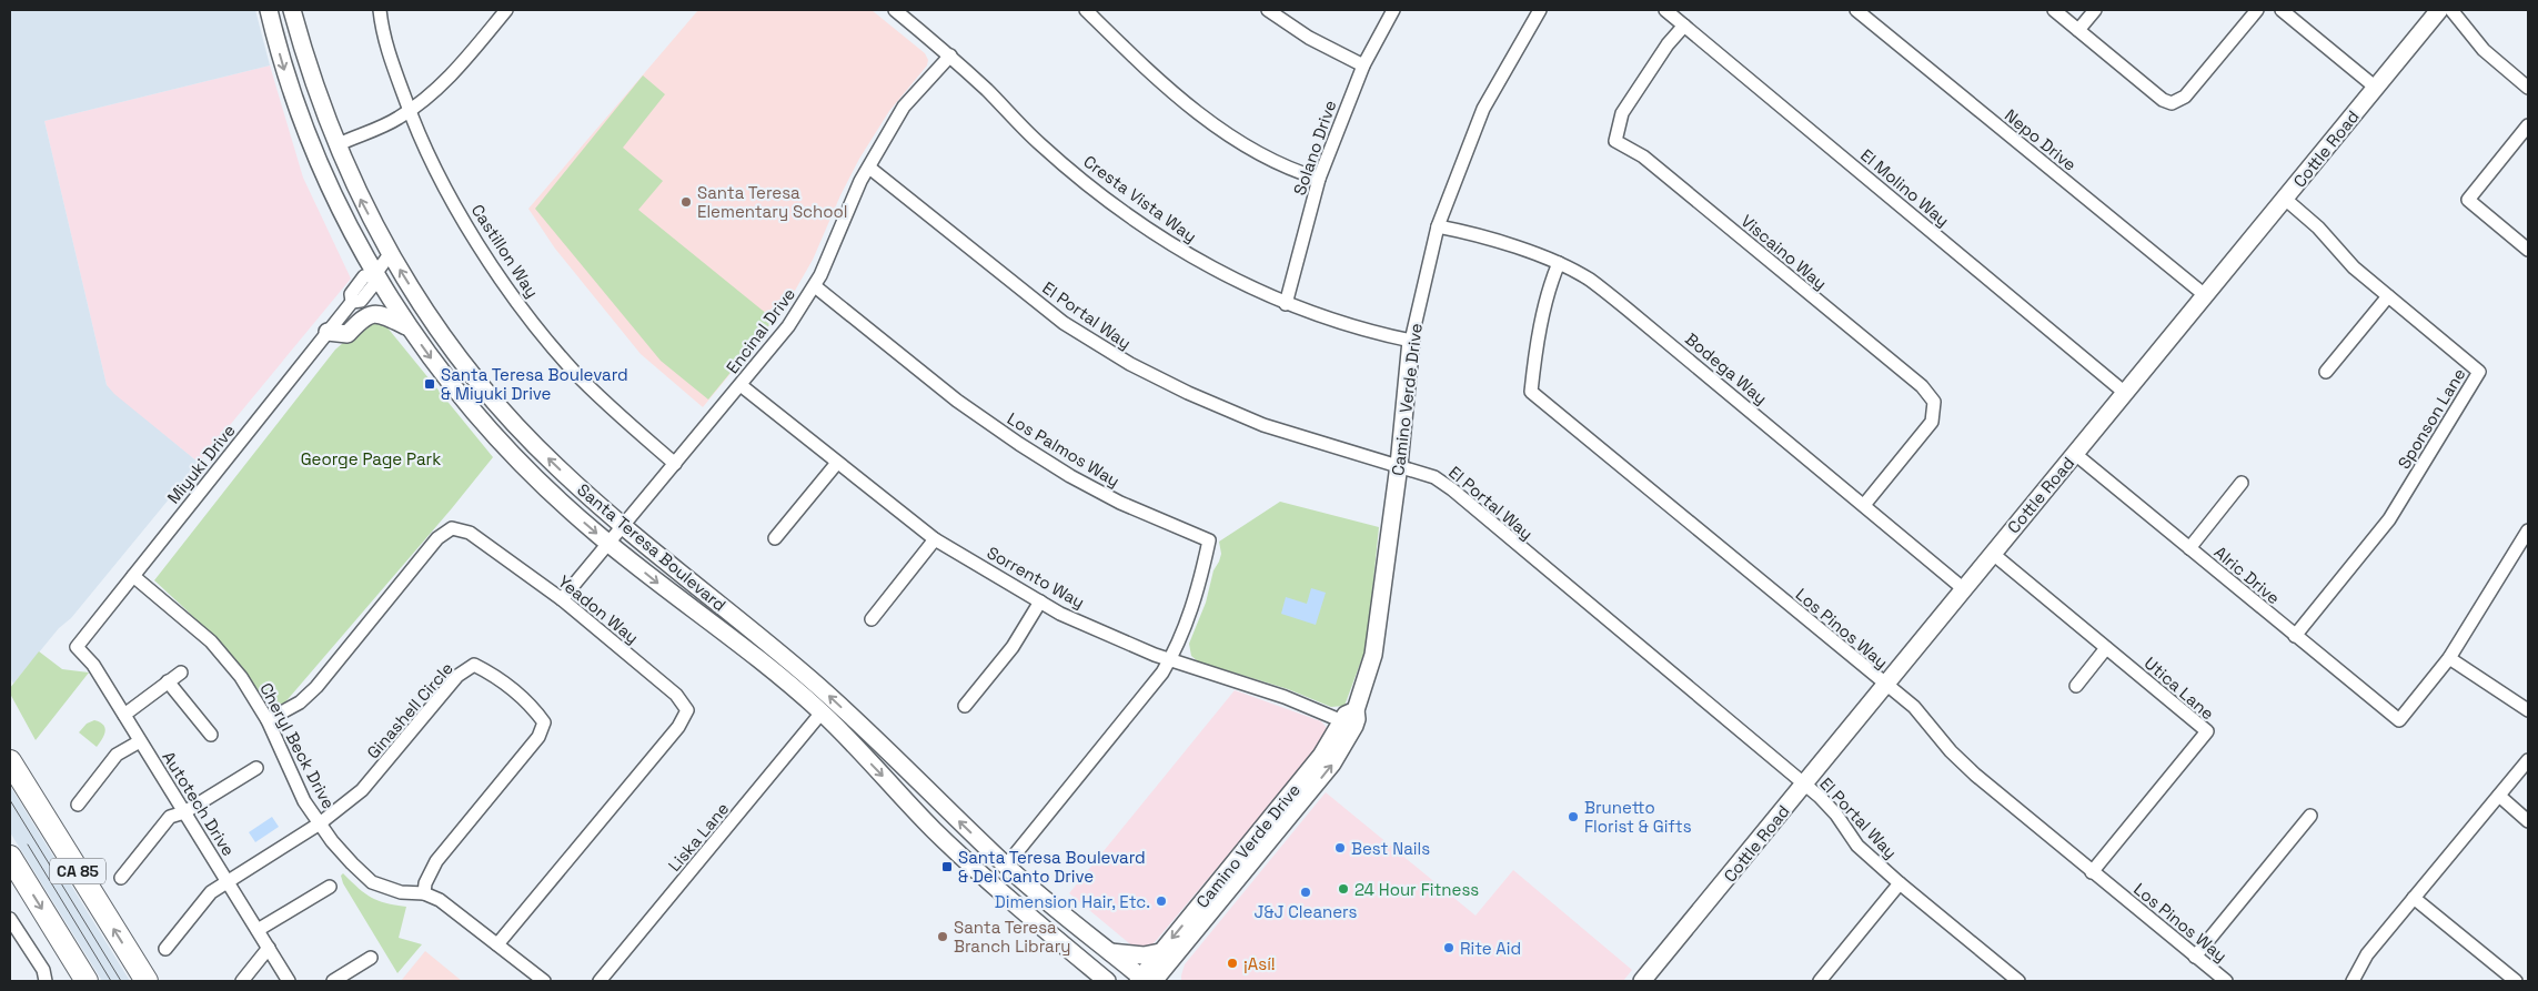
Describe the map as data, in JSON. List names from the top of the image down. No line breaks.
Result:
{"streets":{"highway":["CA 85"],"main road":["Cottle Road","Camino Verde Drive","Santa Teresa Boulevard"],"street":["Nepo Drive","Solano Drive","El Molino Way","Cresta Vista Way","Castillon Way","Viscaino Way","El Portal Way","Encinal Drive","Bodega Way","Sponson Lane","Los Palmos Way","Miyuki Drive","Alric Drive","Sorrento Way","Yeadon Way","Los Pinos Way","Utica Lane","Ginashell Circle","Cheryl Beck Drive","Autotech Drive","Liska Lane"]},"crossings":[["Nepo Drive","Cottle Road"],["Solano Drive","Cresta Vista Way"],["Cottle Road","El Molino Way"],["Cottle Road","El Portal Way"],["Cottle Road","Bodega Way"],["Cottle Road","Sponson Lane"],["Cottle Road","Alric Drive"],["Cottle Road","Los Pinos Way"],["Cottle Road","Utica Lane"],["El Molino Way","Viscaino Way"],["Cresta Vista Way","Encinal Drive"],["Cresta Vista Way","Camino Verde Drive"],["Castillon Way","Encinal Drive"],["Viscaino Way","Bodega Way"],["El Portal Way","Encinal Drive"],["El Portal Way","Camino Verde Drive"],["Encinal Drive","Los Palmos Way"],["Encinal Drive","Santa Teresa Boulevard"],["Encinal Drive","Sorrento Way"],["Encinal Drive","Yeadon Way"],["Bodega Way","Camino Verde Drive"],["Bodega Way","Los Pinos Way"],["Camino Verde Drive","Santa Teresa Boulevard"],["Camino Verde Drive","Sorrento Way"],["Sponson Lane","Alric Drive"],["Los Palmos Way","Sorrento Way"],["Miyuki Drive","Santa Teresa Boulevard"],["Miyuki Drive","Cheryl Beck Drive"],["Miyuki Drive","Autotech Drive"],["Santa Teresa Boulevard","Liska Lane"],["Yeadon Way","Cheryl Beck Drive"],["Los Pinos Way","Utica Lane"],["Ginashell Circle","Cheryl Beck Drive"]],"parks":["George Page Park"],"places":{"other":["Santa Teresa Elementary School","Brunetto Florist & Gifts","Best Nails","24 Hour Fitness","J&J Cleaners","Dimension Hair, Etc.","Santa Teresa Branch Library","Rite Aid","¡Así!"],"transit":["Santa Teresa Boulevard & Miyuki Drive","Santa Teresa Boulevard & Del Canto Drive"]}}
